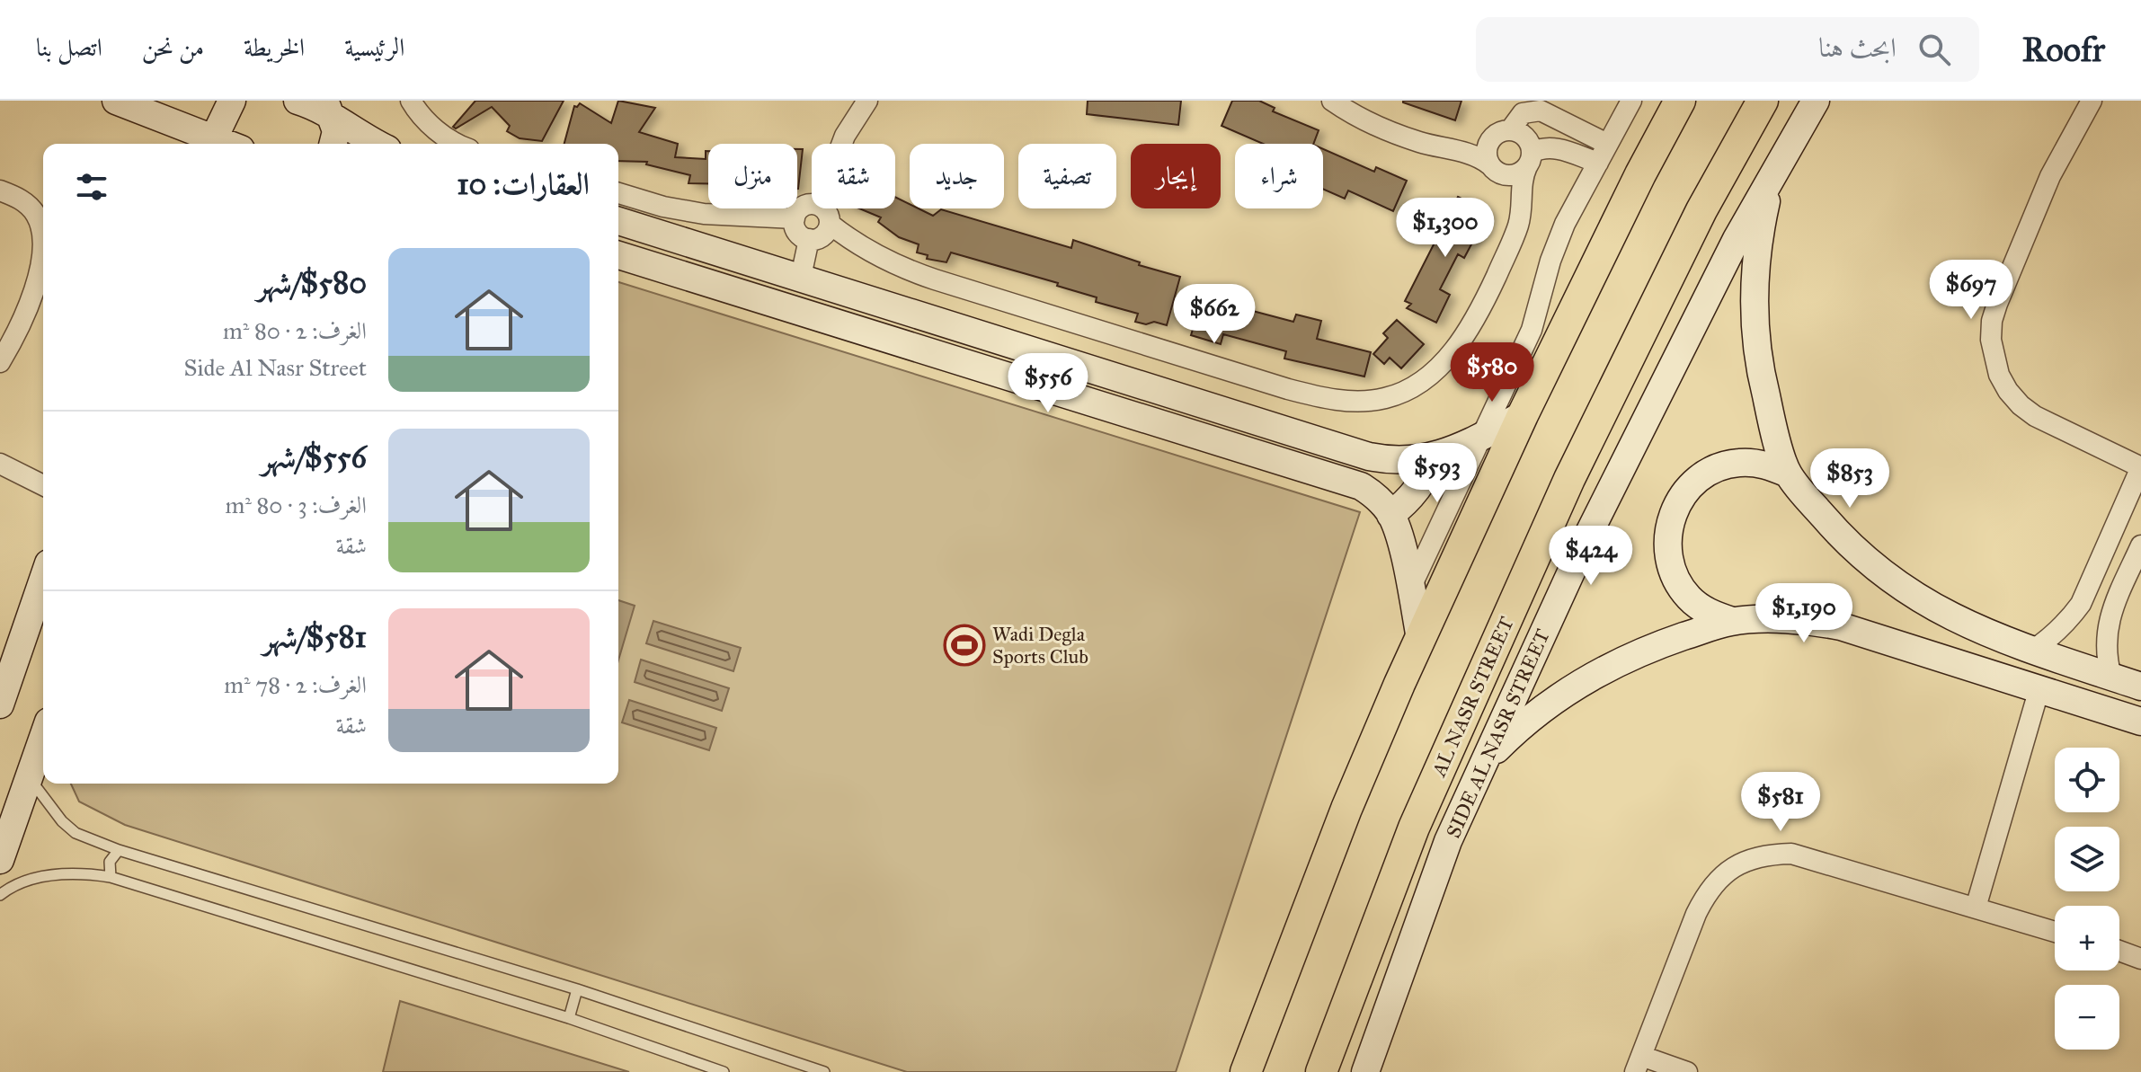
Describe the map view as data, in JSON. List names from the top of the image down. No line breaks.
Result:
{"streets":{"main road":["AL NASR STREET"],"street":["SIDE AL NASR STREET"]},"places":{"sports":["Wadi Degla Sports Club"]},"page":{"header":"Roofr","search":"ابحث هنا","nav":["الرئيسية","الخريطة","من نحن","اتصل بنا"],"chip":["شراء","إيجار","تصفية","جديد","شقة","منزل"],"heading":"العقارات: 10","price":["$1,300","$697","$662","$580","$556","$593","$853","$424","$1,190","$581"],"list":[{"name":"$580/شهر","note":"الغرف: 2 · 80 m² · Side Al Nasr Street"},{"name":"$556/شهر","note":"الغرف: 3 · 80 m² · شقة"},{"name":"$581/شهر","note":"الغرف: 2 · 78 m² · شقة"}],"map_buttons":["+","−"]}}
